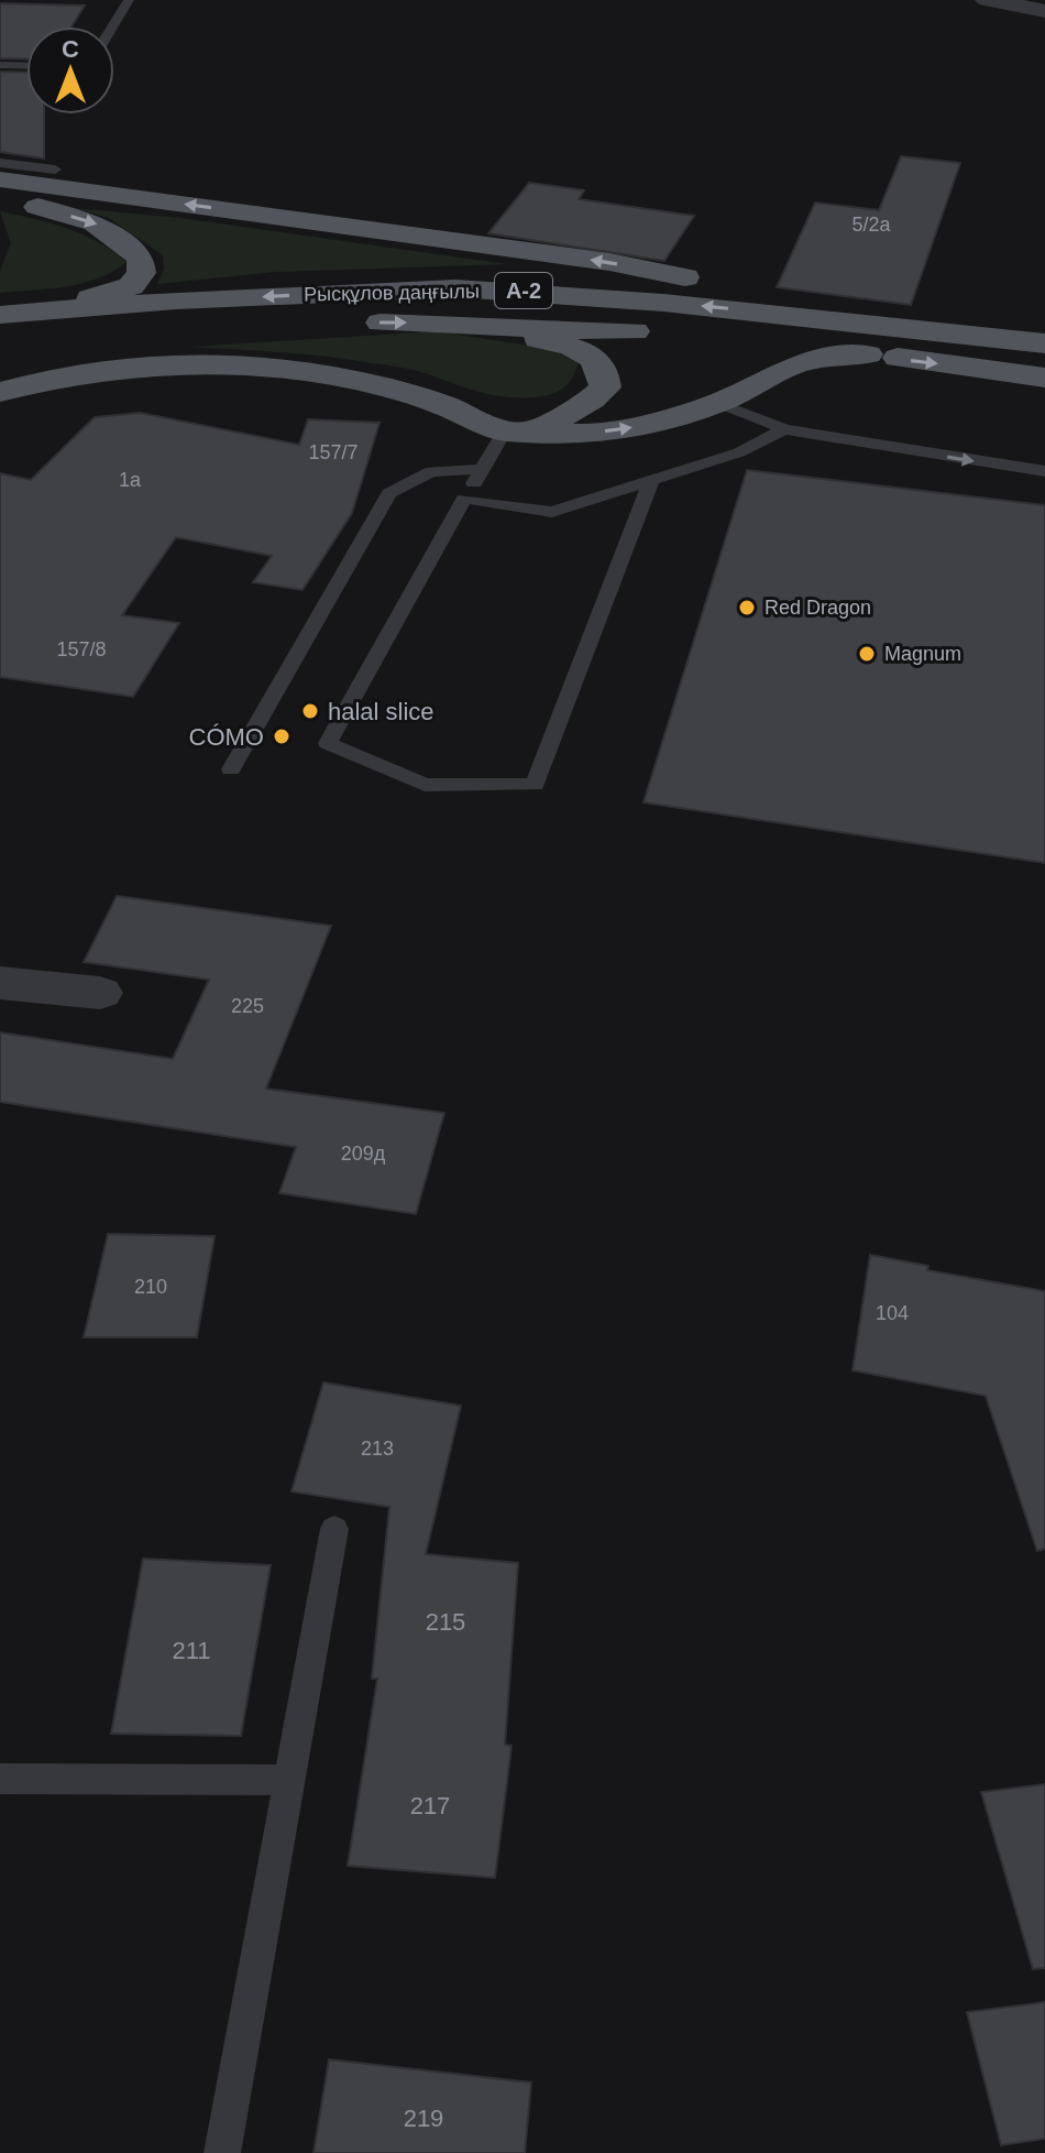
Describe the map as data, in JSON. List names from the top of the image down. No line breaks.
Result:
{"streets":{"main road":["A-2","Рысқұлов даңғылы"]},"places":["Red Dragon","Magnum","halal slice","CÓMO"],"house_numbers":["5/2а","157/7","1а","157/8","225","209д","210","104","213","215","211","217","219"],"north":"top"}
